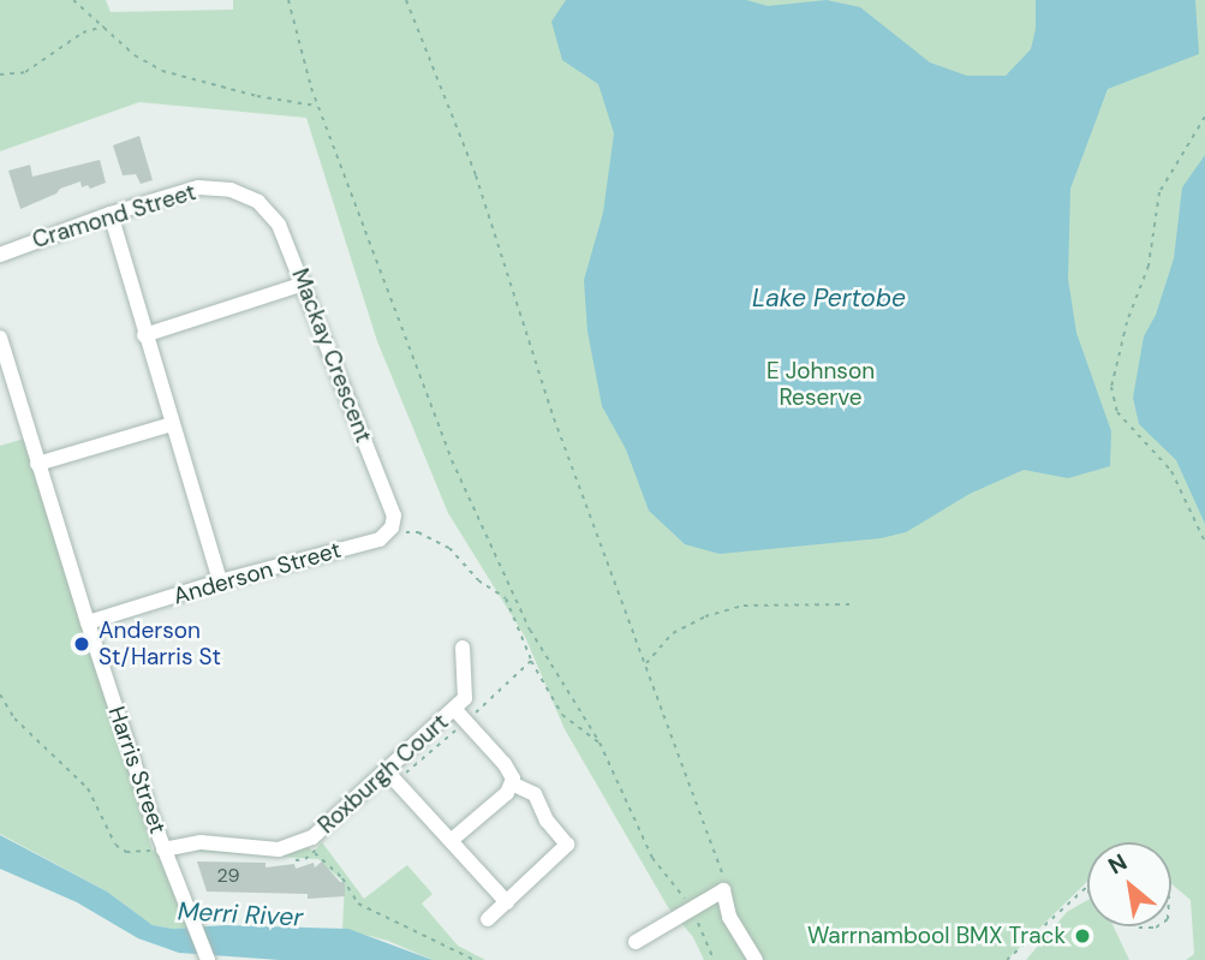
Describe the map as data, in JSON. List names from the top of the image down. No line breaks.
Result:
{"streets":{"street":["Cramond Street","Mackay Crescent","Anderson Street","Harris Street","Roxburgh Court"]},"crossings":[["Cramond Street","Mackay Crescent"],["Mackay Crescent","Anderson Street"],["Anderson Street","Harris Street"],["Harris Street","Roxburgh Court"]],"water":["Lake Pertobe","Merri River"],"parks":["E Johnson Reserve"],"places":["Anderson St/Harris St","Warrnambool BMX Track"],"house_numbers":["29"],"north":"top left"}
